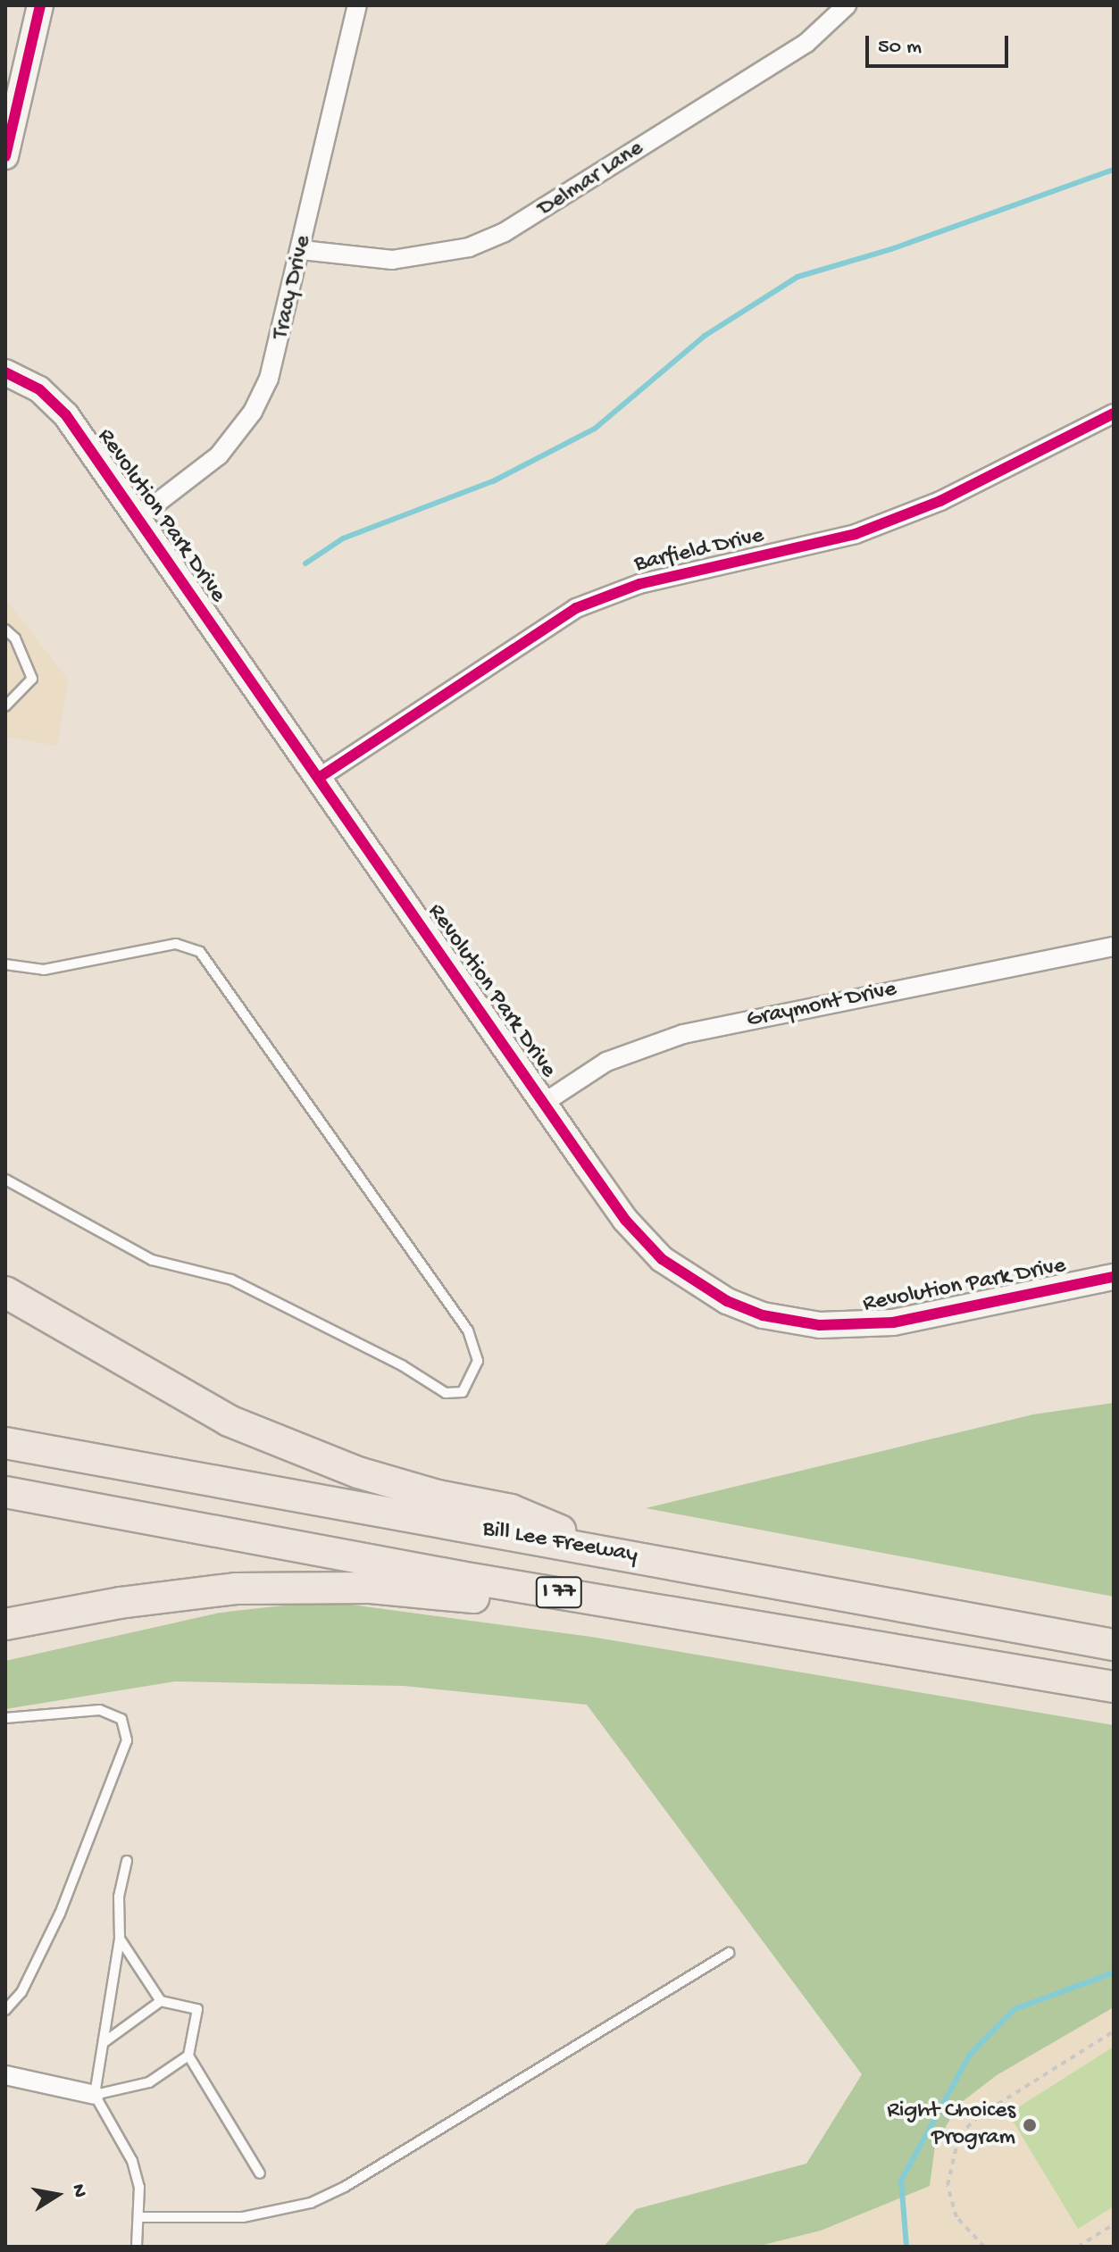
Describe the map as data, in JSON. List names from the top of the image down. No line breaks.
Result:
{"streets":{"highway":["Bill Lee Freeway","I 77"],"street":["Delmar Lane","Tracy Drive","Revolution Park Drive","Barfield Drive","Graymont Drive"]},"crossings":[["Delmar Lane","Tracy Drive"],["Tracy Drive","Revolution Park Drive"],["Revolution Park Drive","Barfield Drive"],["Revolution Park Drive","Graymont Drive"]],"places":["Right Choices Program"],"scale_bar":"50 m","north":"right"}
